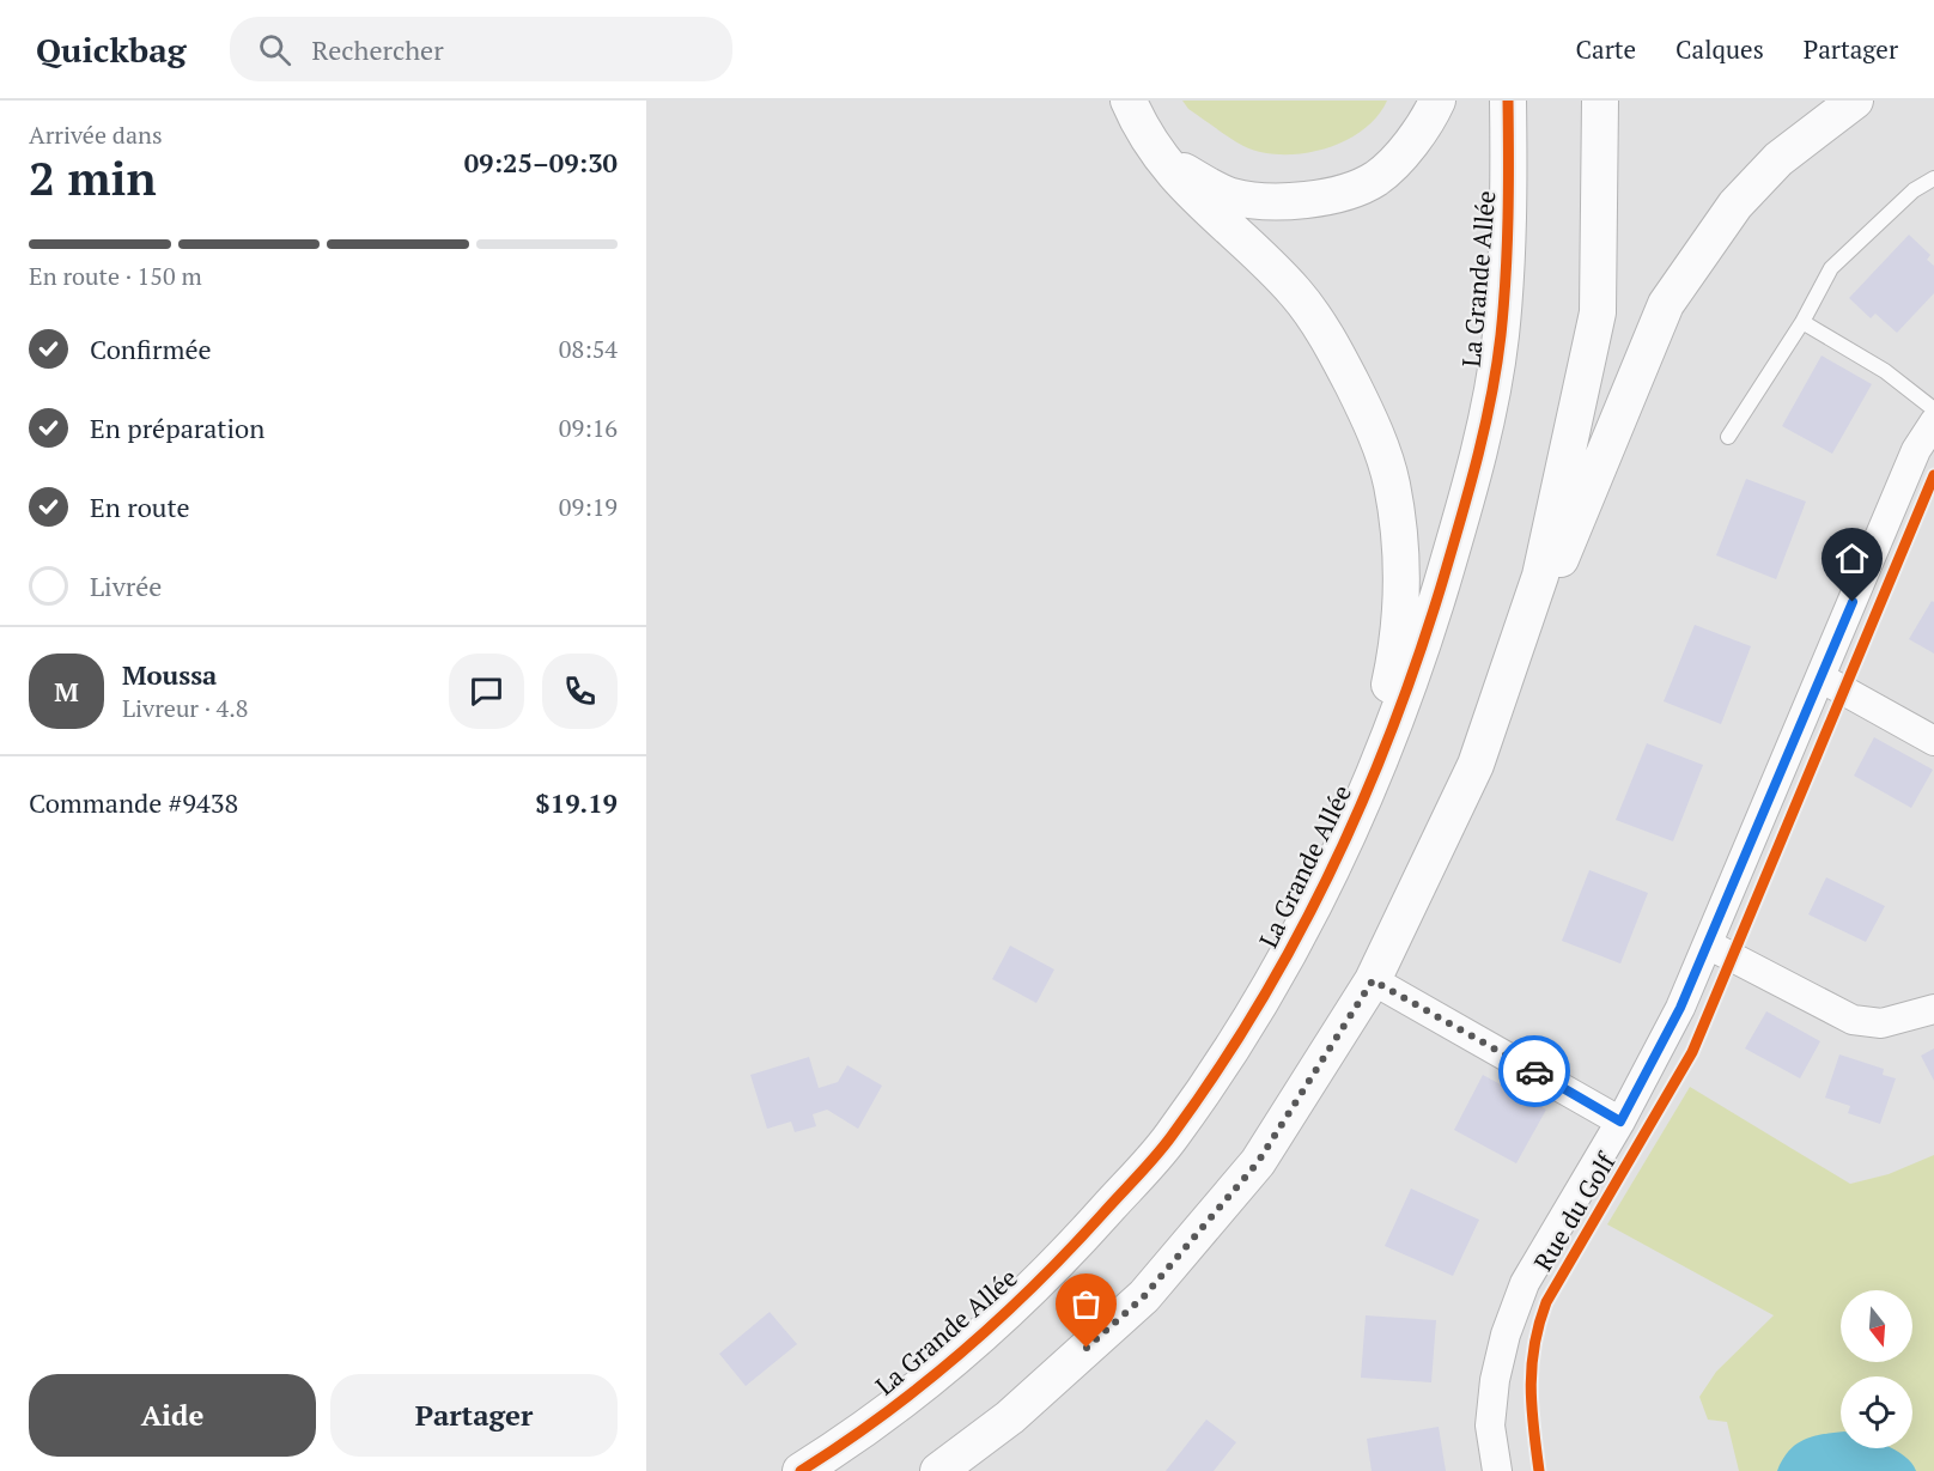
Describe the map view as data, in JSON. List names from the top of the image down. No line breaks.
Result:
{"streets":{"street":["La Grande Allée","Rue du Golf"]},"north":"bottom","page":{"header":"Quickbag","search":"Rechercher","nav":["Carte","Calques","Partager"],"heading":["2 min","Arrivée dans","09:25–09:30"],"panel":["Moussa","Livreur · 4.8","Commande #9438","$19.19"],"bar":"En route · 150 m","list":[["Confirmée","08:54"],["En préparation","09:16"],["En route","09:19"],"Livrée"],"round":"M","buttons":["Aide","Partager"]}}
